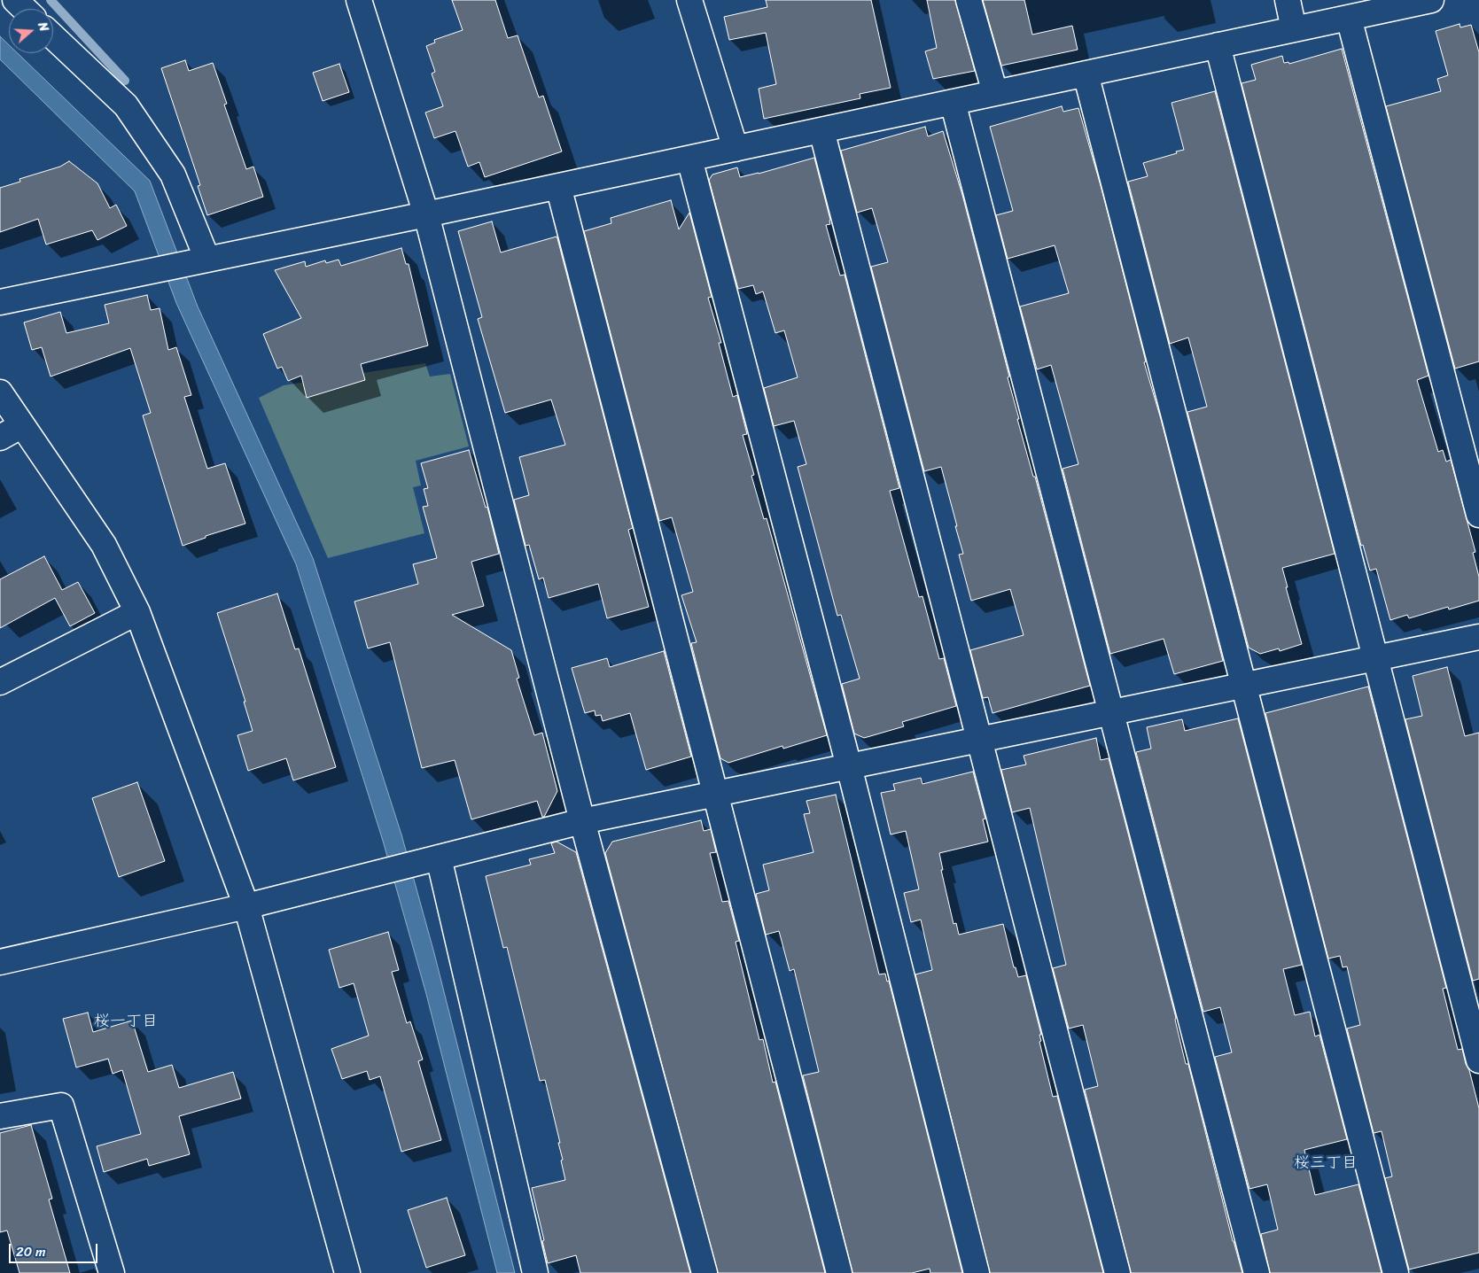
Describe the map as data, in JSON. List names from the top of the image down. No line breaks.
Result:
{"districts":["桜一丁目","桜三丁目"],"scale_bar":"20 m","north":"right"}
